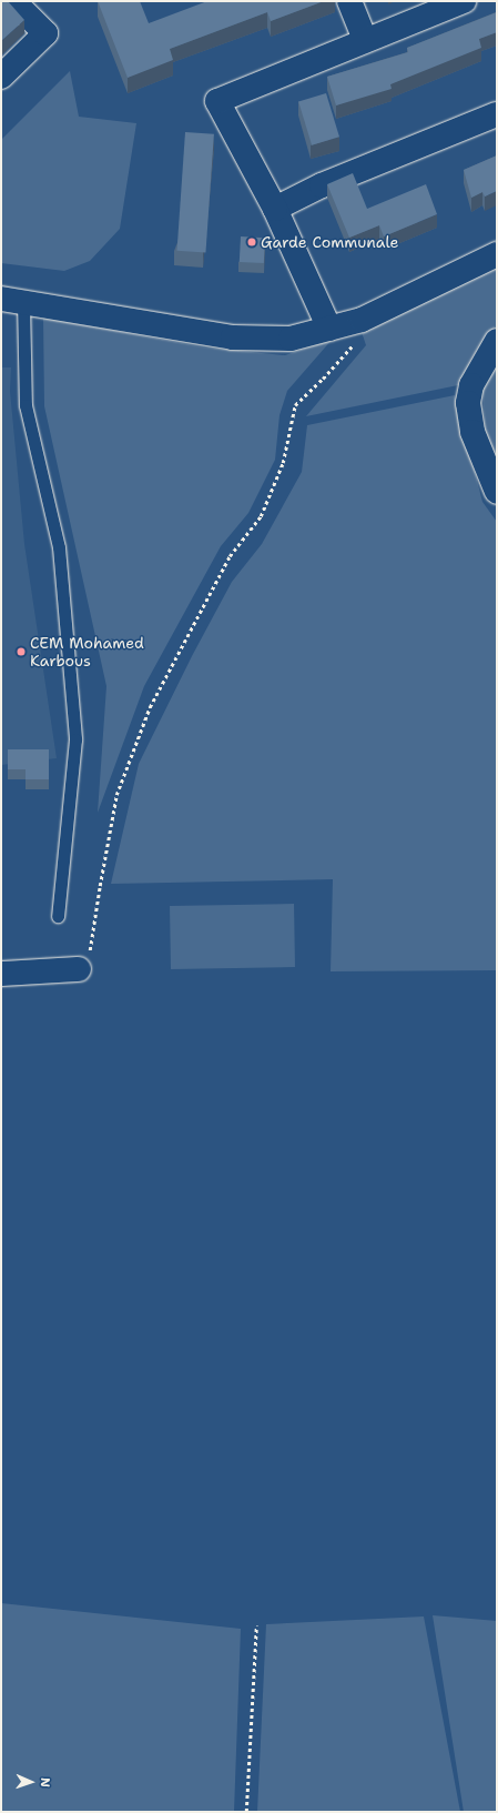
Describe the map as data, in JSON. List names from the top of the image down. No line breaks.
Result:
{"places":["Garde Communale","CEM Mohamed Karbous"],"north":"right"}
